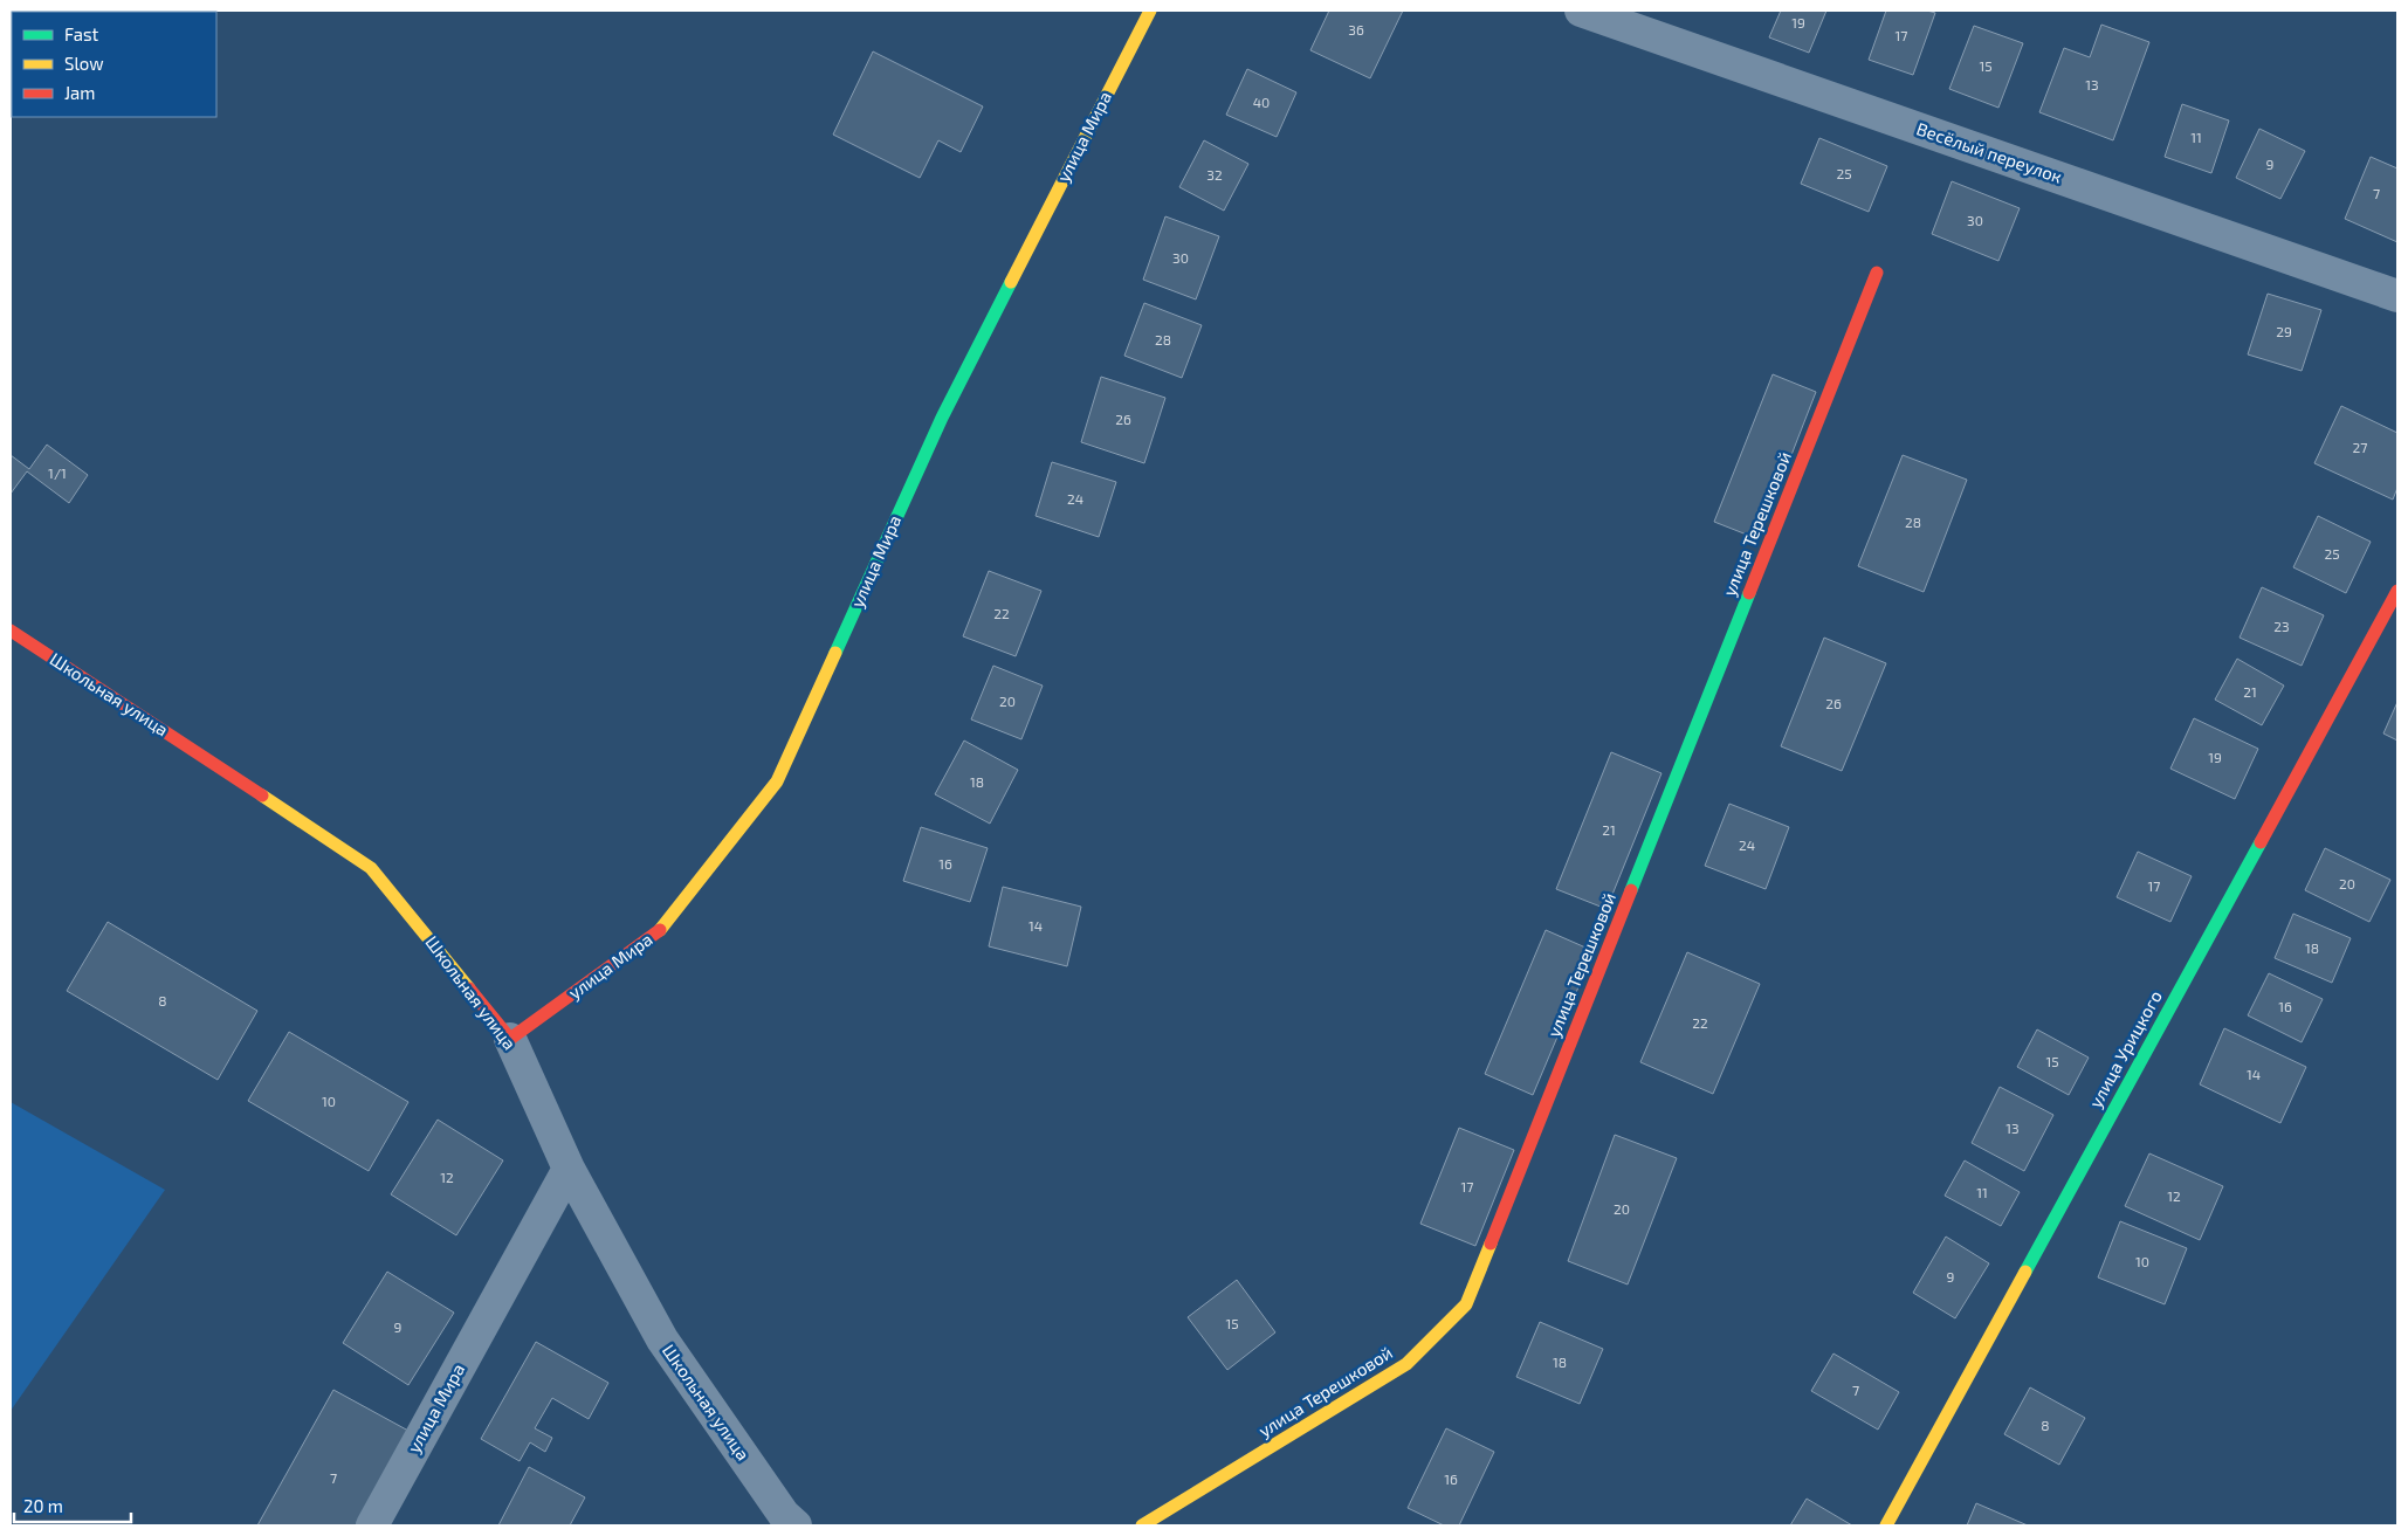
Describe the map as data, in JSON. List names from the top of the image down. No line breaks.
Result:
{"streets":{"street":["улица Мира","Весёлый переулок","улица Терешковой","Школьная улица","улица Урицкого"]},"crossings":[["улица Мира","Школьная улица"]],"house_numbers":["19","36","17","15","13","40","11","9","25","32","7","30","30","29","28","26","27","1/1","24","28","25","22","23","21","20","26","19","18","21","24","16","20","17","14","18","8","16","22","15","14","10","13","12","17","11","12","20","10","9","15","9","18","7","8","7","16"],"legend":["Fast","Slow","Jam"],"scale_bar":"20 m"}
